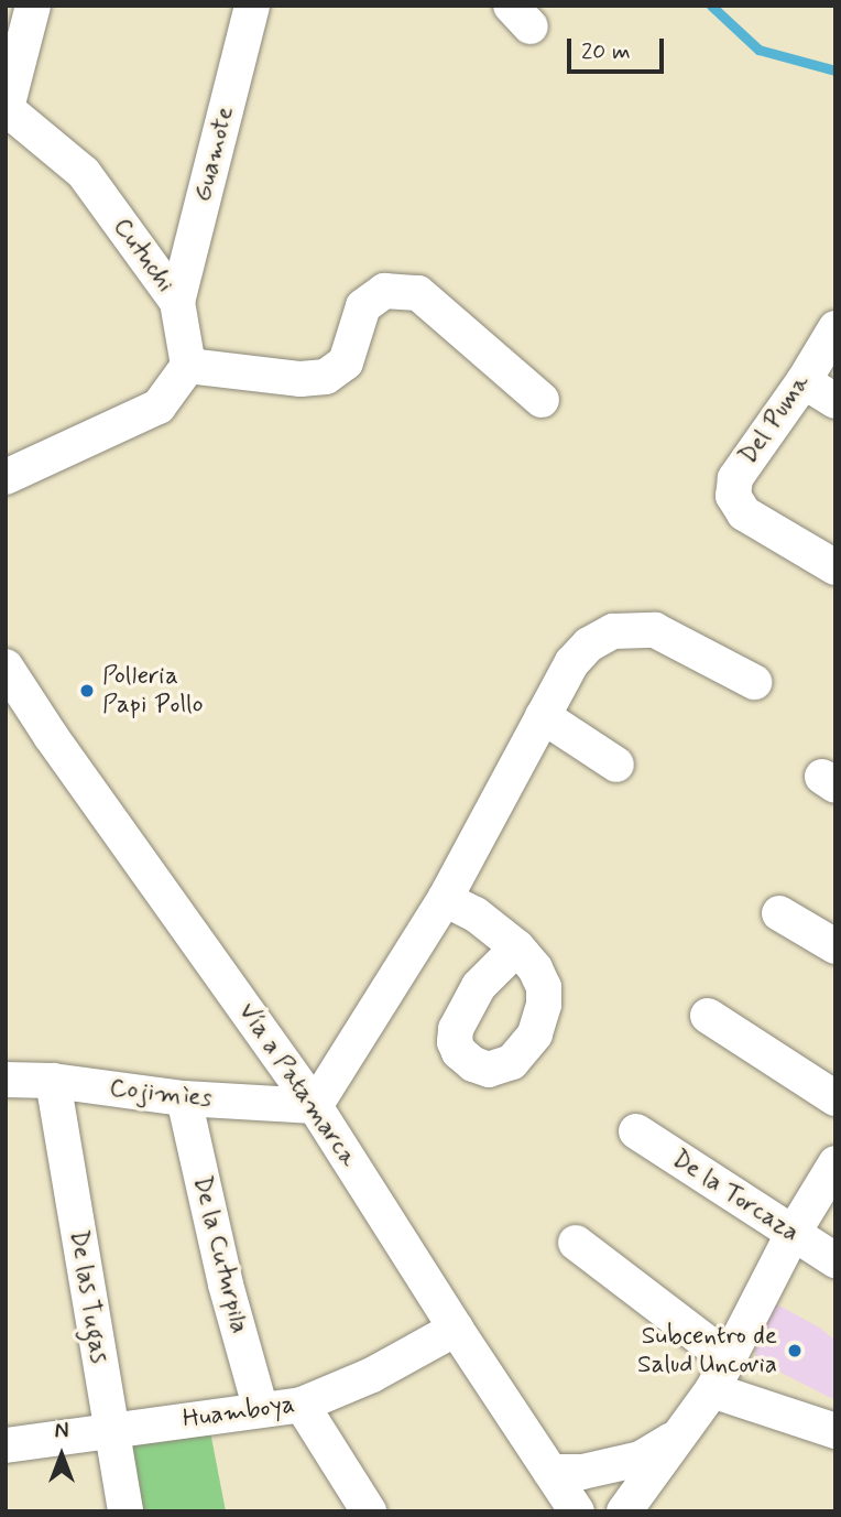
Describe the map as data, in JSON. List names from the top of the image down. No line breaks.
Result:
{"streets":{"street":["Guamote","Cutuchi","Del Puma","Vía a Patamarca","Cojimìes","De la Torcaza","De la Cuturpila","De las Tugas","Huamboya"]},"crossings":[["Guamote","Cutuchi"],["Vía a Patamarca","Cojimìes"],["Vía a Patamarca","Huamboya"],["Cojimìes","De la Cuturpila"],["Cojimìes","De las Tugas"],["De la Cuturpila","Huamboya"],["De las Tugas","Huamboya"]],"places":["Polleria Papi Pollo","Subcentro de Salud Uncovia"],"scale_bar":"20 m","north":"top"}
